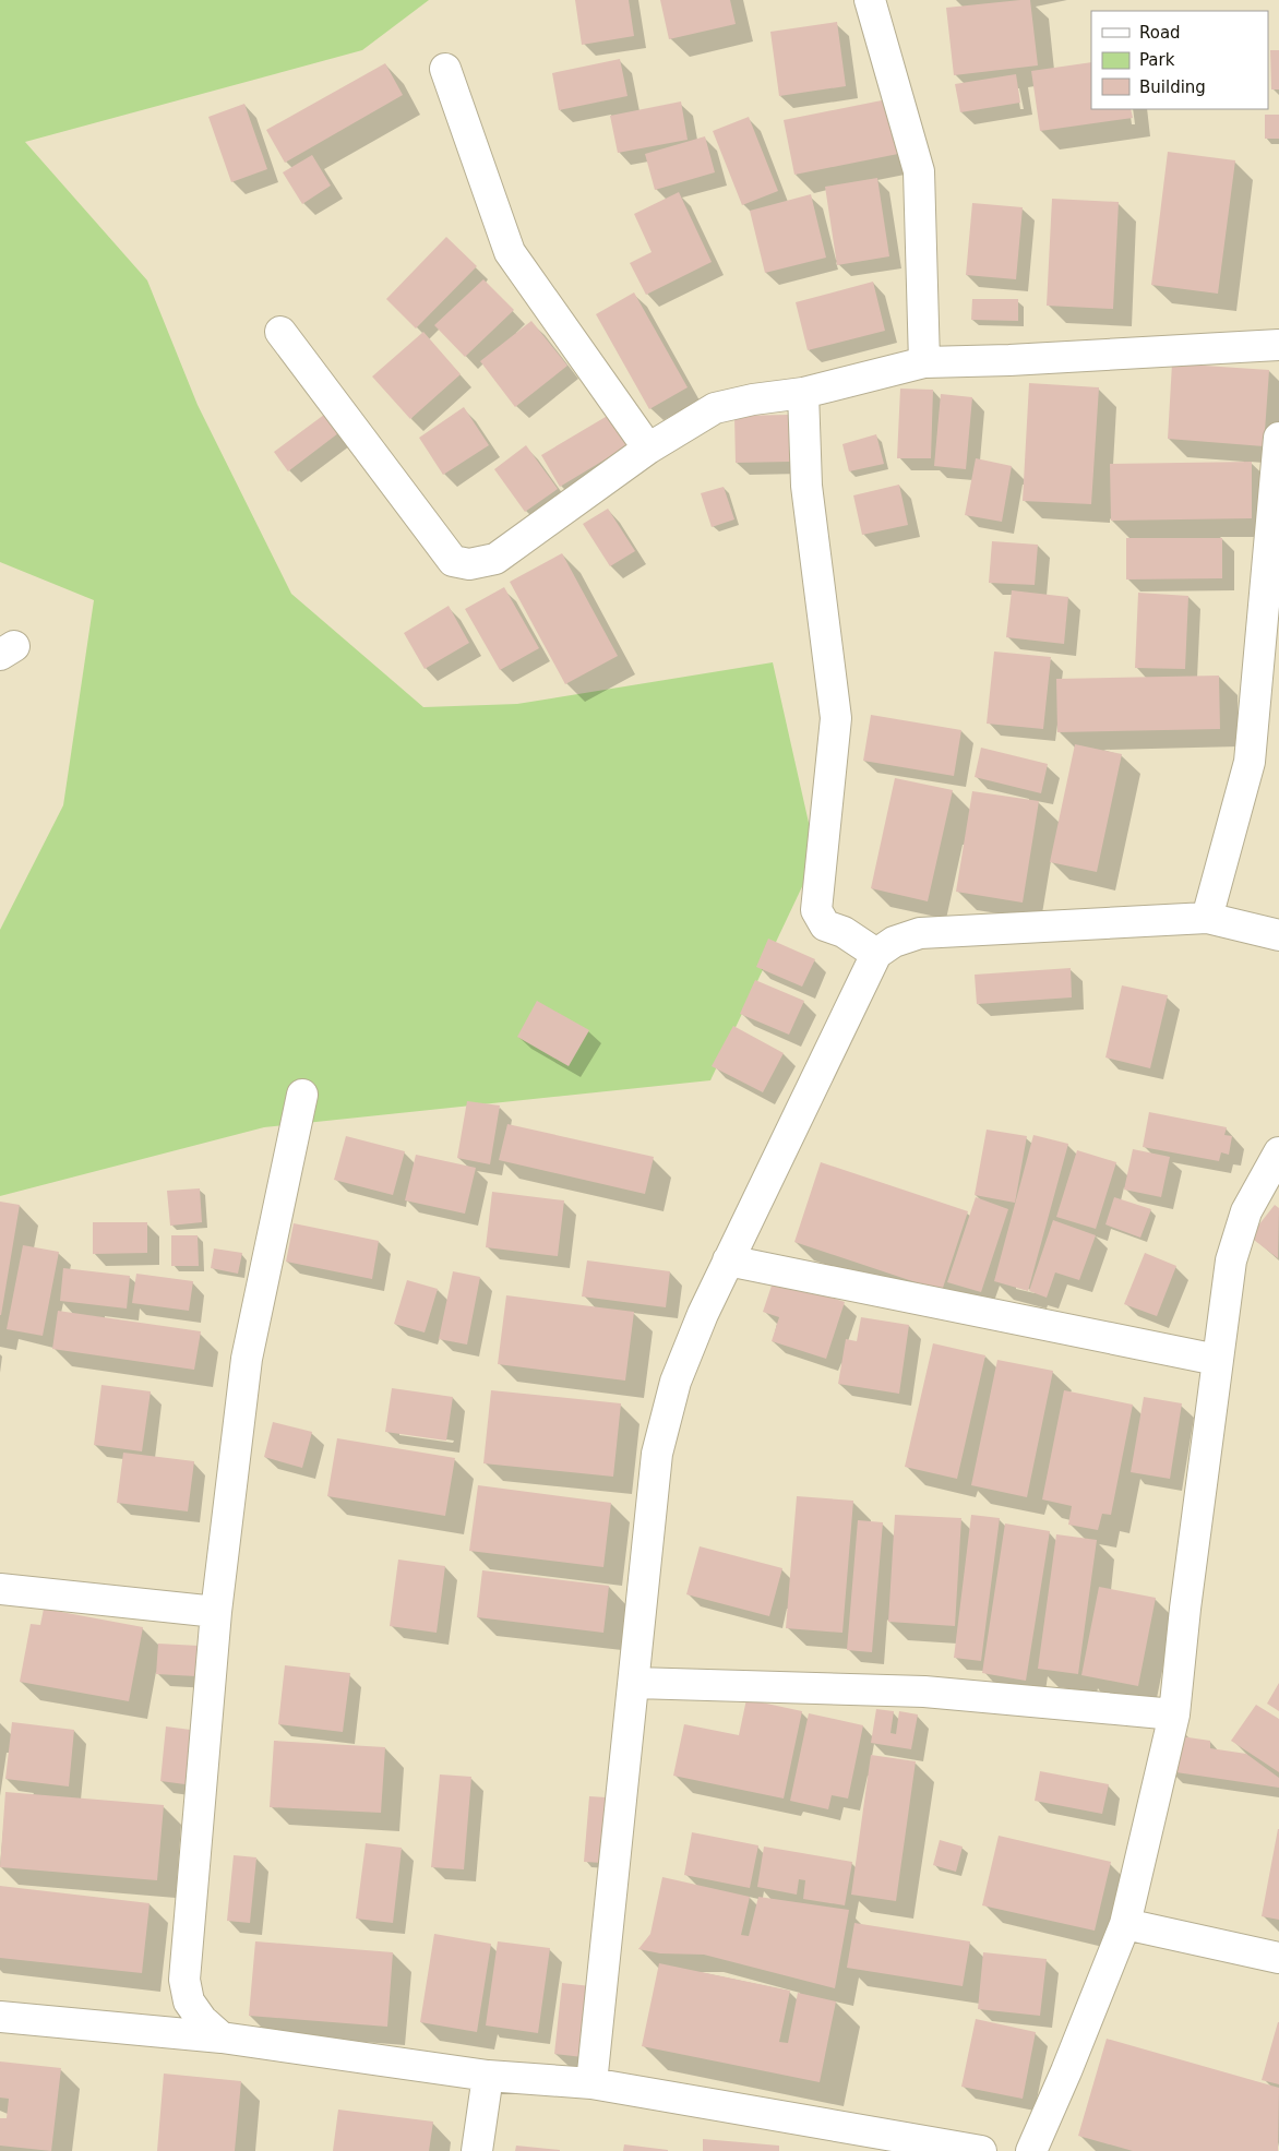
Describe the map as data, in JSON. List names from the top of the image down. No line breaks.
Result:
{"legend":["Road","Park","Building"]}
